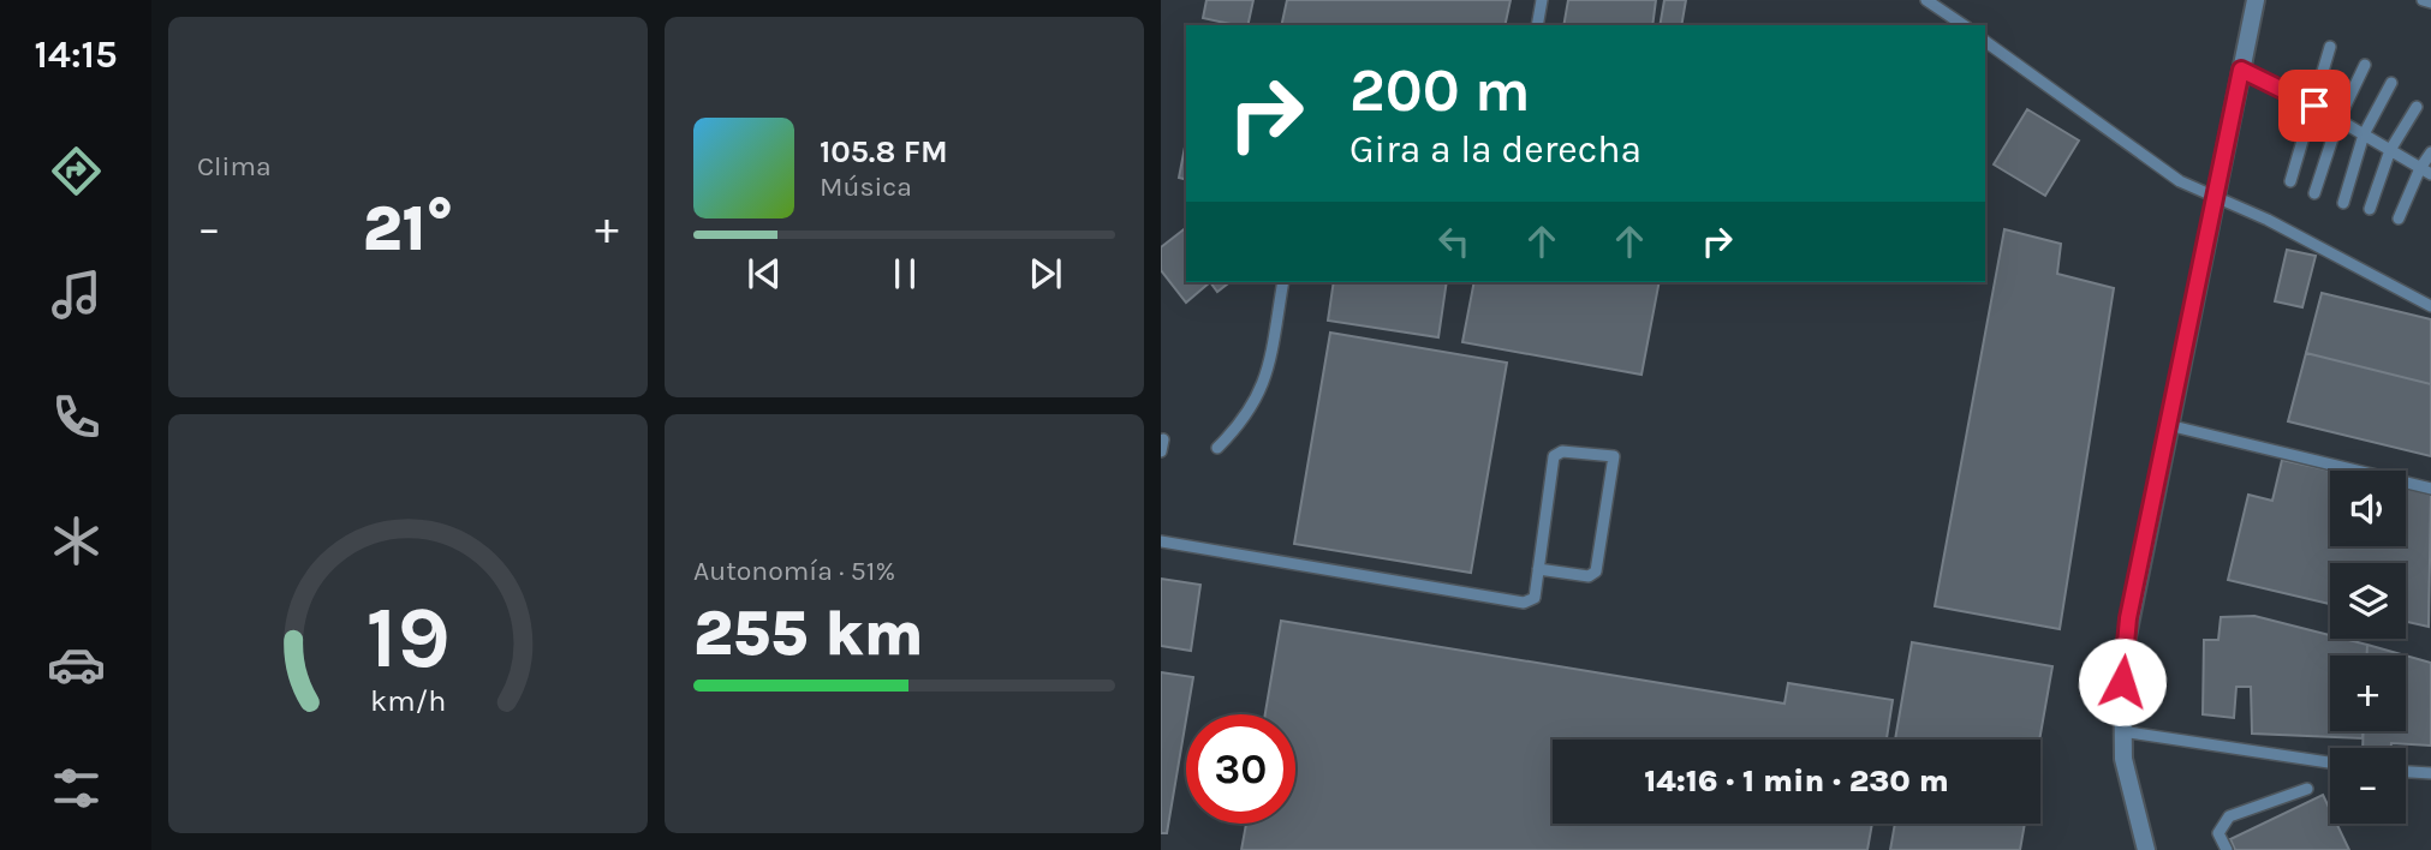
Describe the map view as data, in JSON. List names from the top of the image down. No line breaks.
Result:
{"page":{"tabs":"14:15","tile":["Clima",["Autonomía · 51%","255 km"]],"turn":["200 m","Gira a la derecha"],"song":["105.8 FM","Música"],"heat":["−","21°","+"],"map_buttons":["+","−"],"limit":"30","trip":"14:16 · 1 min · 230 m","gauge":["19","km/h"]}}
